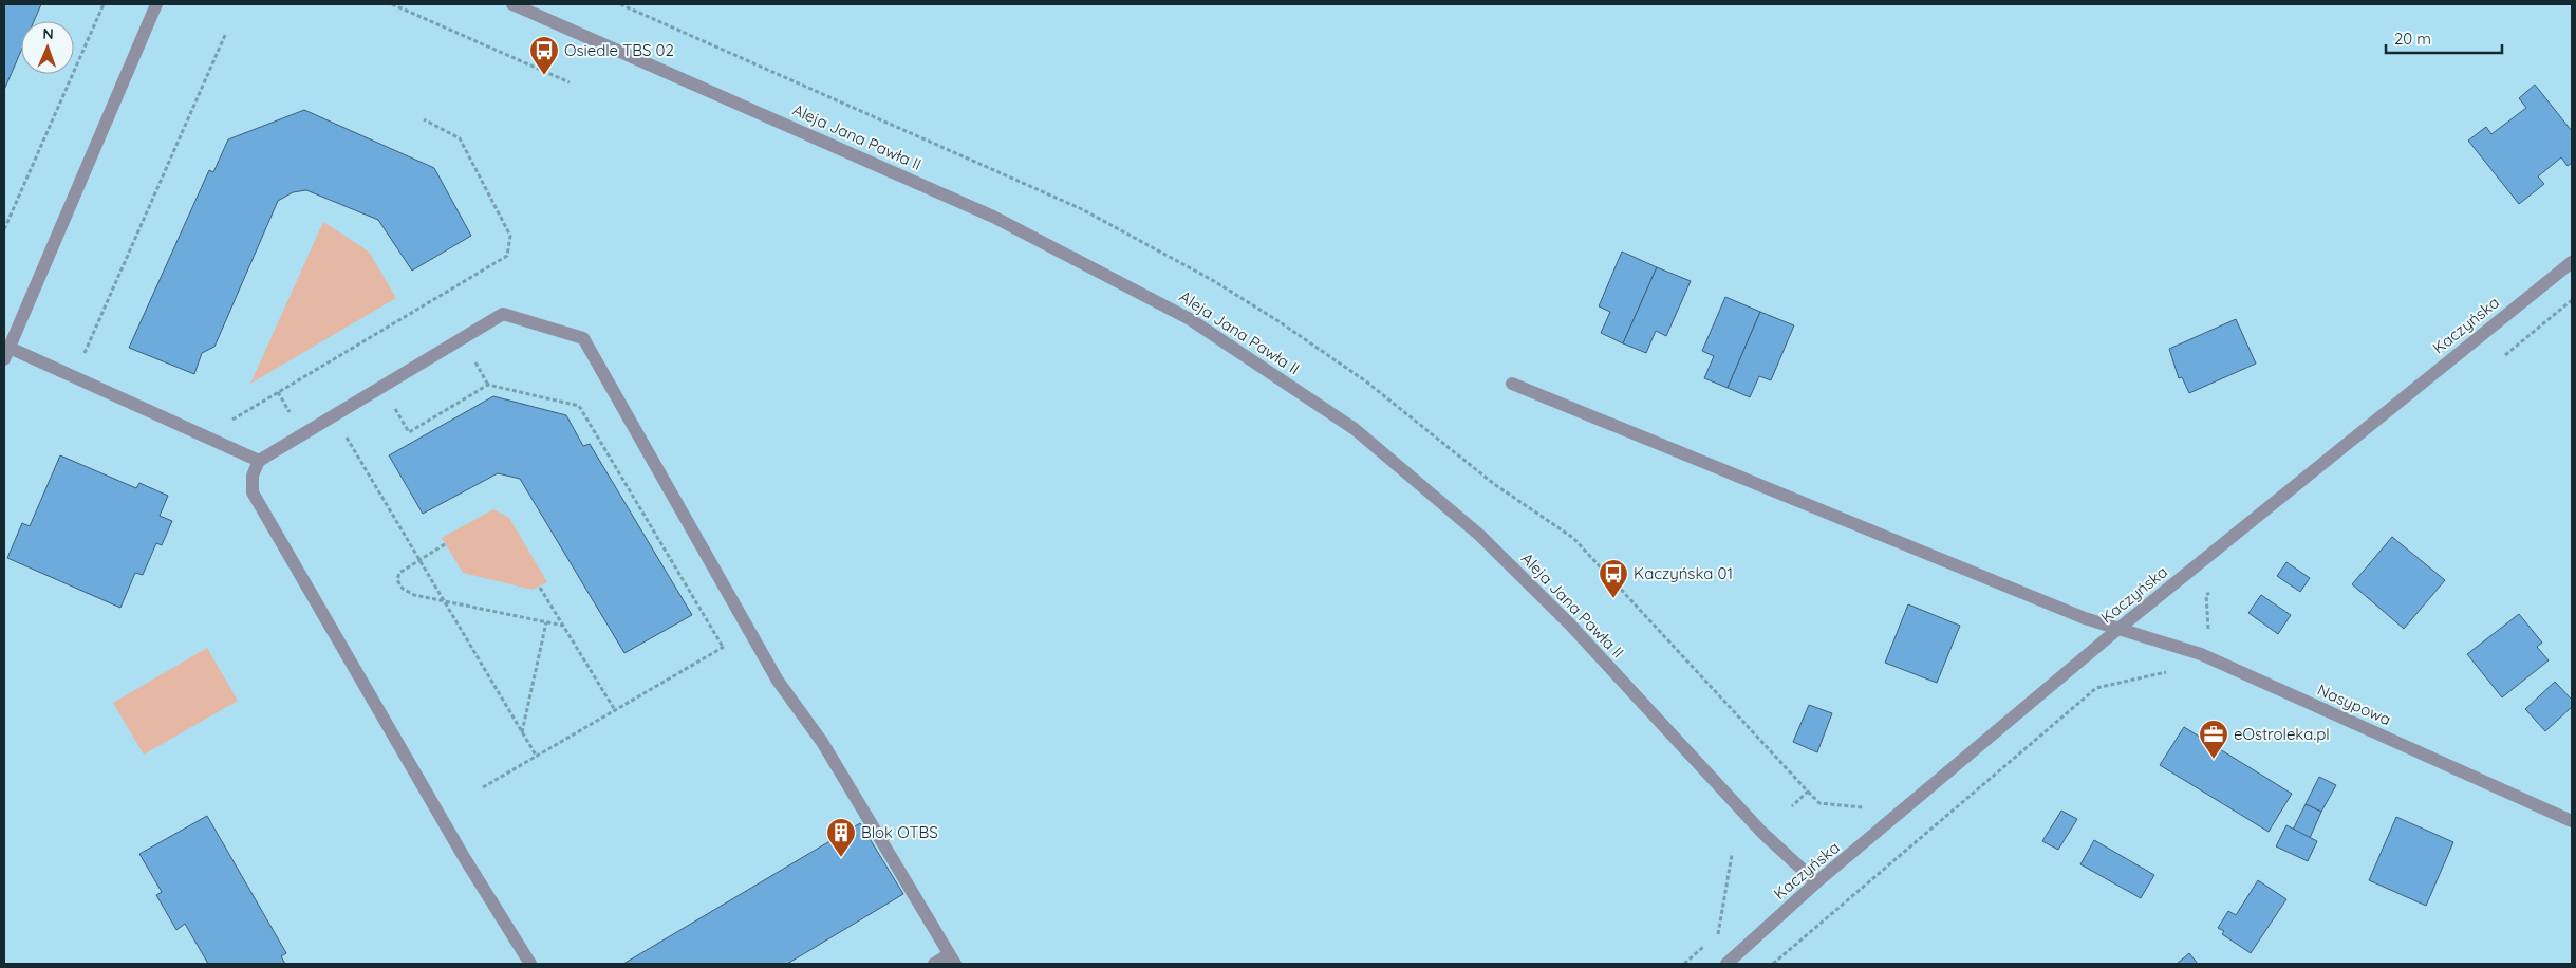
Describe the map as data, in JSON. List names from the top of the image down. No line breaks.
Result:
{"streets":{"street":["Aleja Jana Pawła II","Kaczyńska","Nasypowa"]},"crossings":[["Aleja Jana Pawła II","Kaczyńska"],["Kaczyńska","Nasypowa"]],"places":{"bus stop":["Osiedle TBS 02","Kaczyńska 01"],"office":["eOstroleka.pl"],"building":["Blok OTBS"]},"scale_bar":"20 m","north":"top"}
